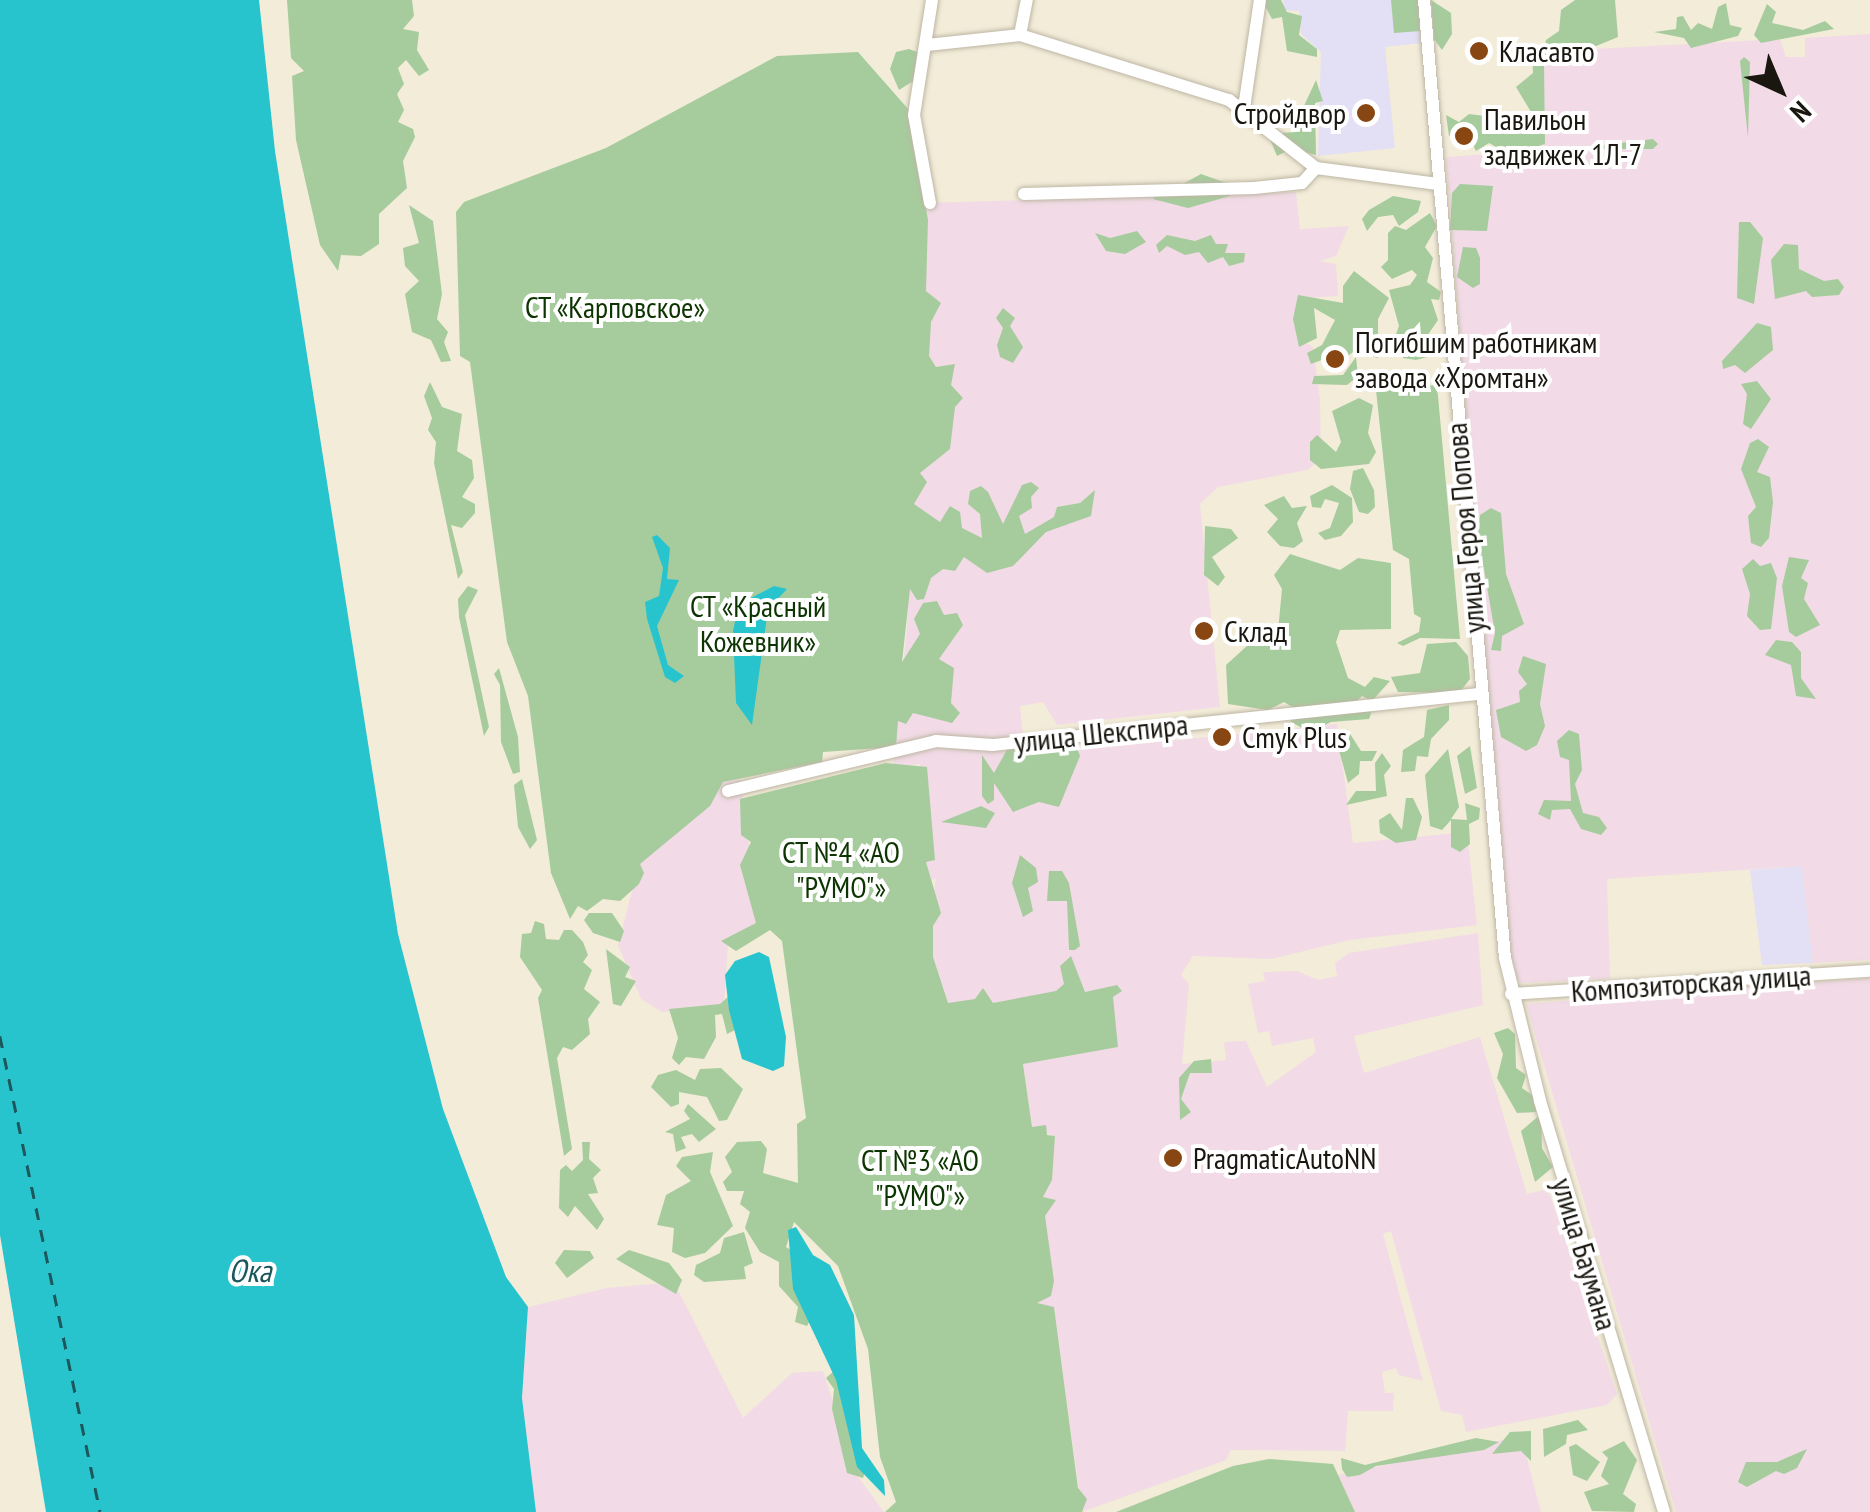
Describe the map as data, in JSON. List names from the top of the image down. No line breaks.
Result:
{"streets":{"street":["улица Героя Попова","улица Шекспира","Композиторская улица","улица Баумана"]},"crossings":[["улица Героя Попова","улица Шекспира"],["улица Героя Попова","Композиторская улица"],["улица Героя Попова","улица Баумана"],["Композиторская улица","улица Баумана"]],"water":["Ока"],"parks":["СТ «Карповское»","СТ «Красный Кожевник»","СТ №4 «АО \"РУМО\"»","СТ №3 «АО \"РУМО\"»"],"places":["Класавто","Стройдвор","Павильон задвижек 1Л-7","Погибшим работникам завода «Хромтан»","Склад","Cmyk Plus","PragmaticAutoNN"],"north":"bottom right"}
